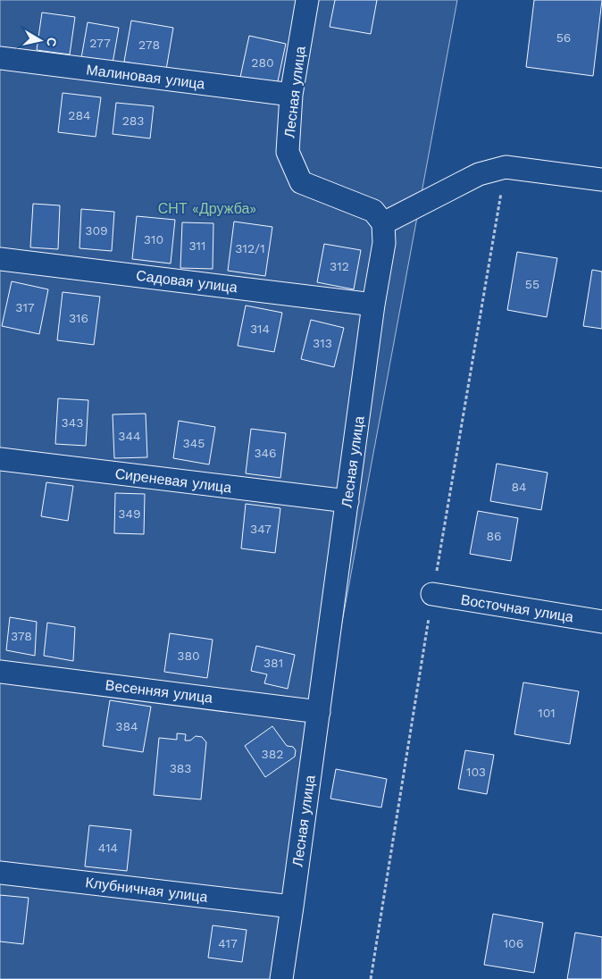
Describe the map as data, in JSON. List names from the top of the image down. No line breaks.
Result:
{"streets":{"street":["Малиновая улица","Лесная улица","Садовая улица","Сиреневая улица","Восточная улица","Весенняя улица","Клубничная улица"]},"crossings":[["Малиновая улица","Лесная улица"],["Лесная улица","Садовая улица"],["Лесная улица","Сиреневая улица"],["Лесная улица","Весенняя улица"],["Лесная улица","Клубничная улица"]],"parks":["СНТ «Дружба»"],"house_numbers":["56","277","278","280","284","283","309","310","311","312/1","312","55","317","316","314","313","343","344","345","346","84","349","347","86","378","380","381","101","384","382","383","103","414","417","106"],"north":"right"}
